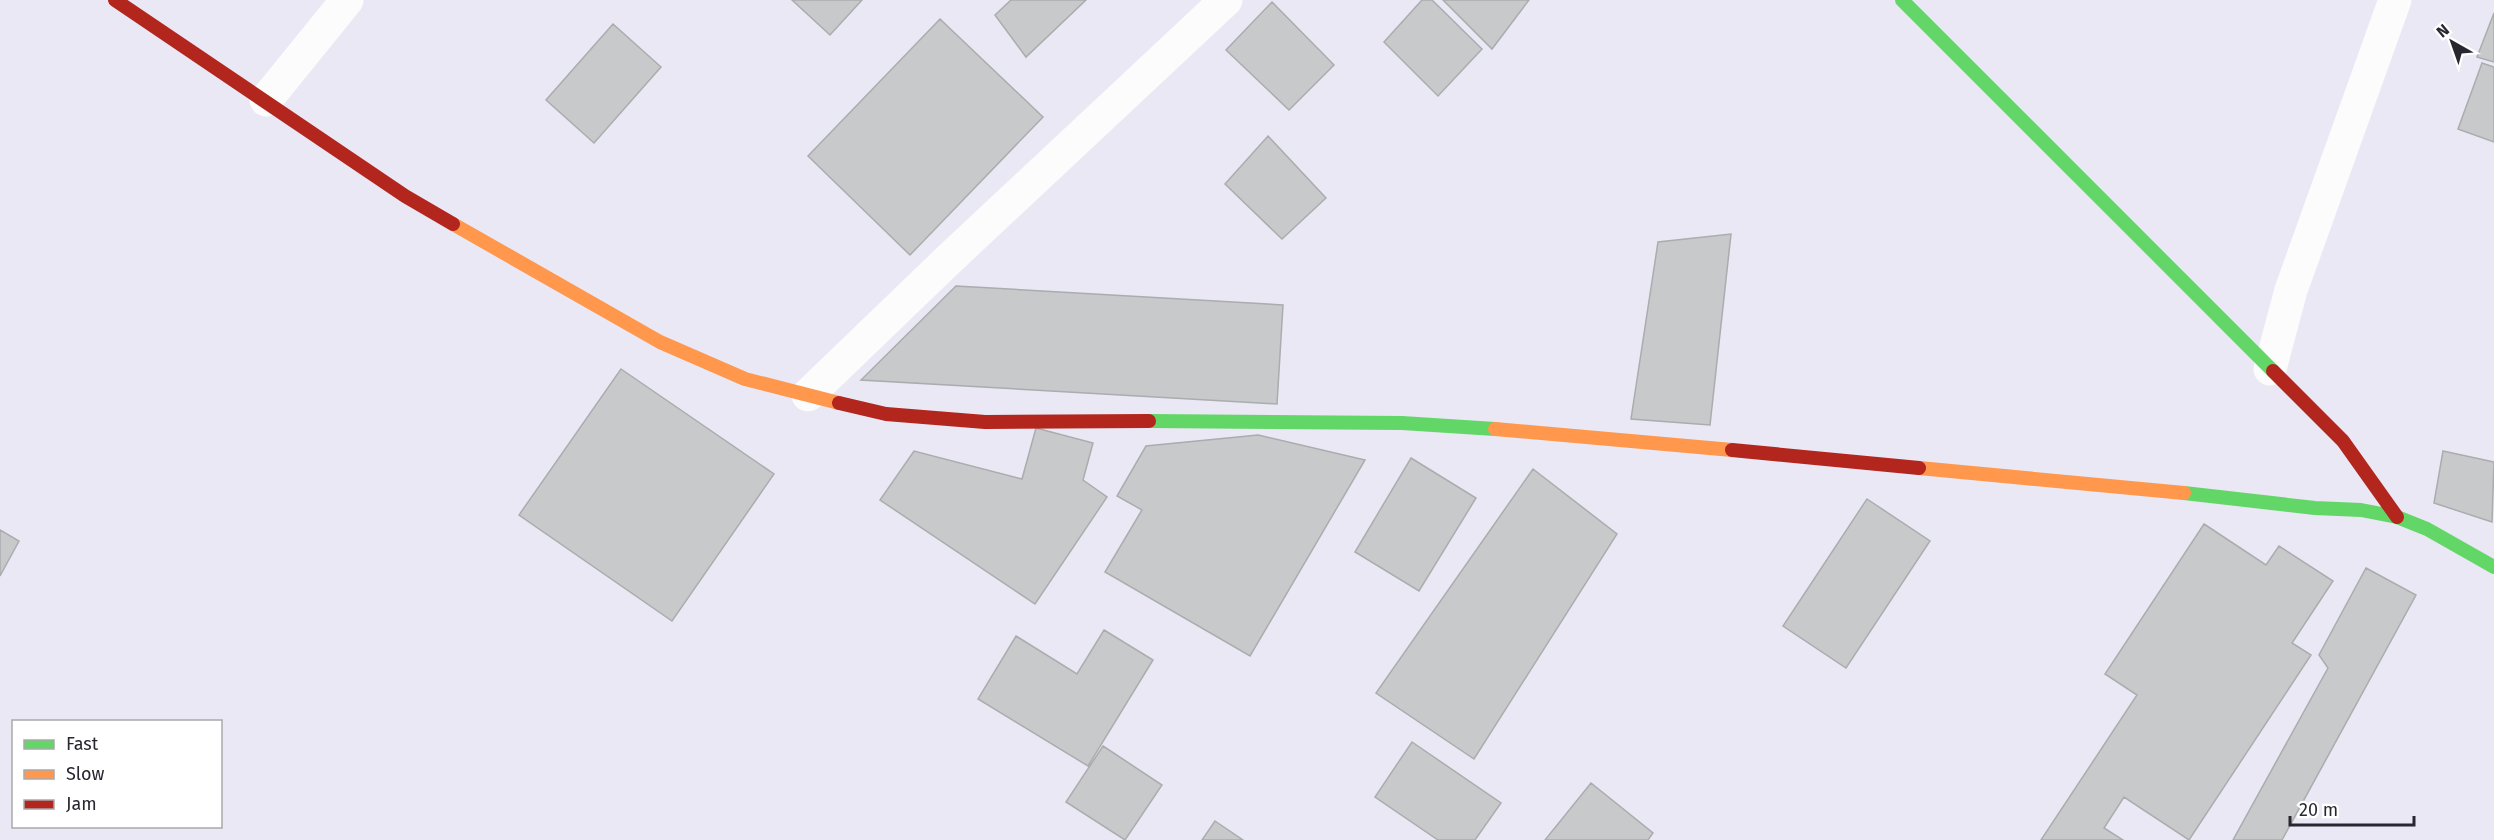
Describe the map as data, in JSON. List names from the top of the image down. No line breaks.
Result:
{"legend":["Fast","Slow","Jam"],"scale_bar":"20 m","north":"top left"}
